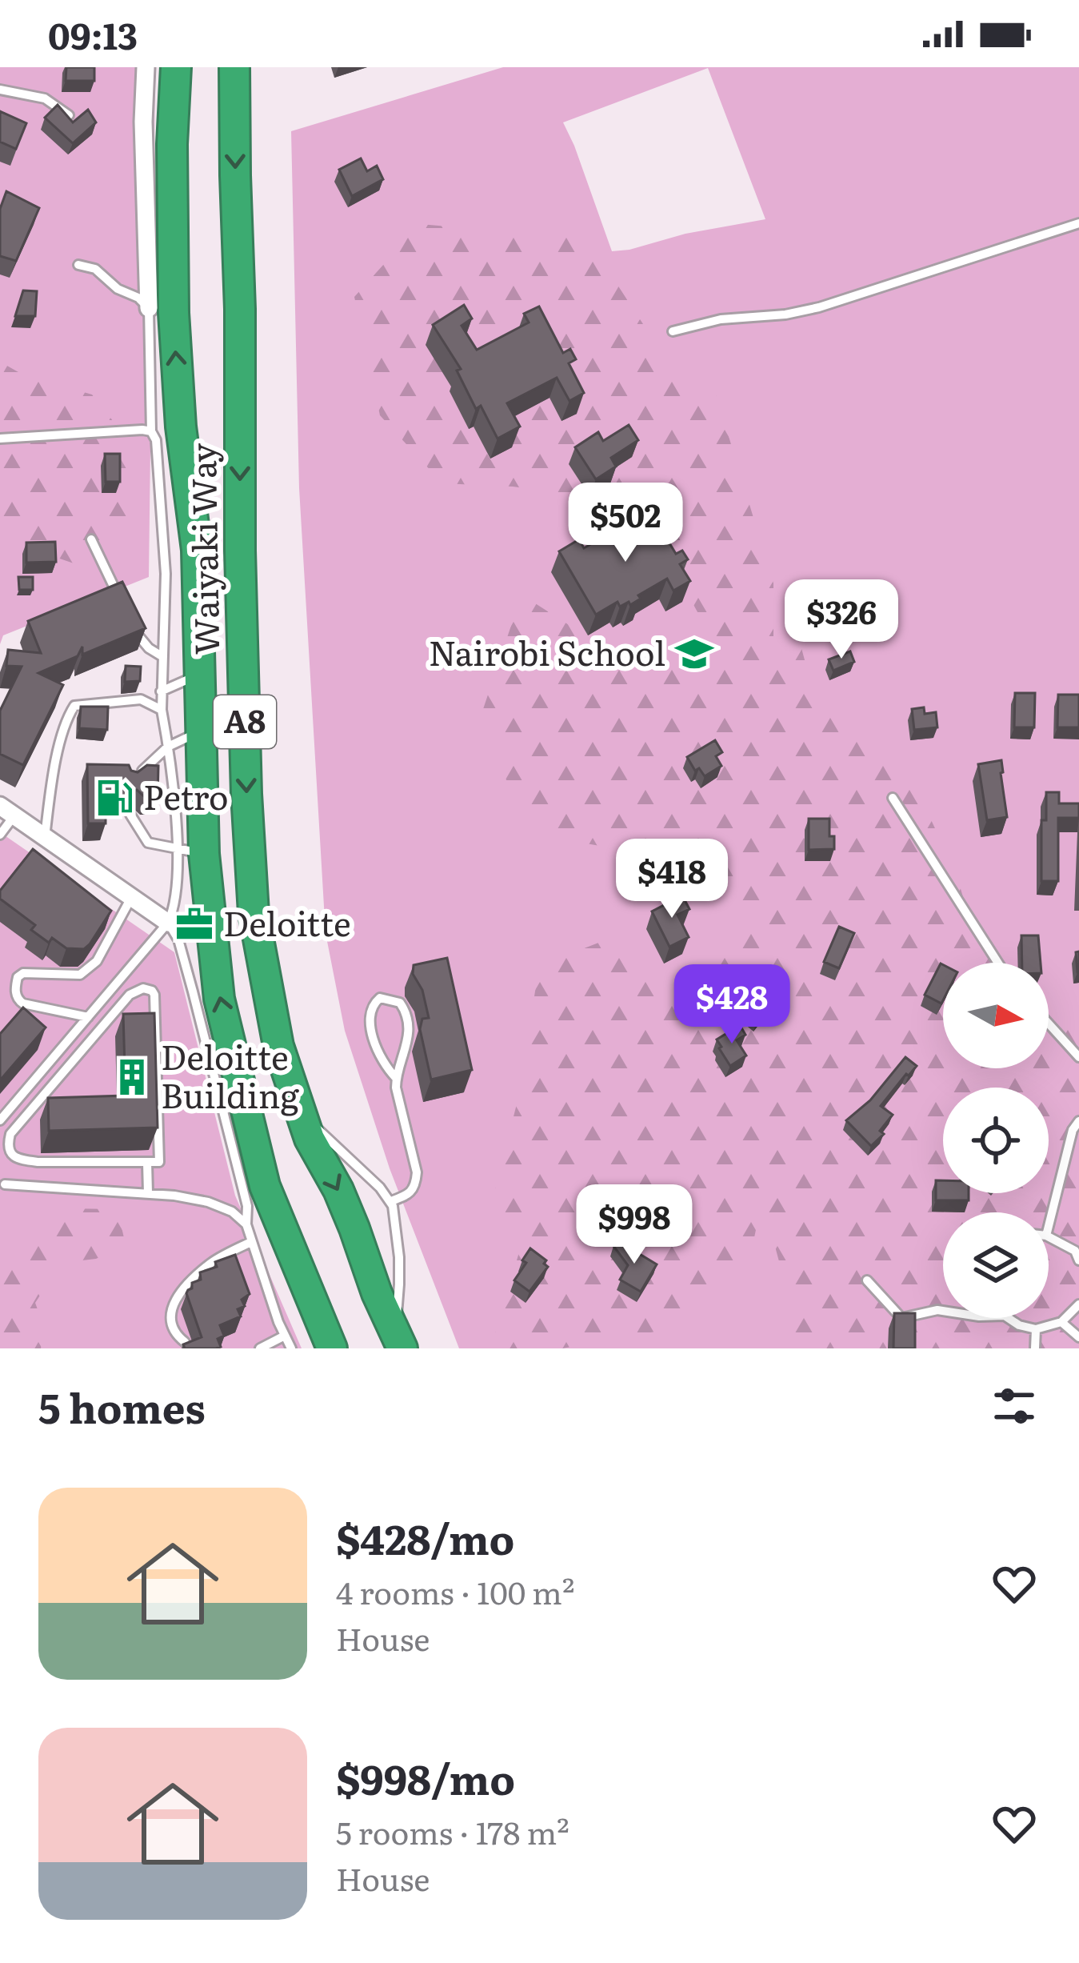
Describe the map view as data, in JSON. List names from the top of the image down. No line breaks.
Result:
{"streets":{"highway":["Waiyaki Way","A8"]},"places":{"school or university":["Nairobi School"],"fuel station":["Petro"],"office":["Deloitte"],"building":["Deloitte Building"]},"north":"right","page":{"status":"09:13","price":["$502","$326","$418","$428","$998"],"heading":"5 homes","list":[{"name":"$428/mo","note":"4 rooms · 100 m² · House"},{"name":"$998/mo","note":"5 rooms · 178 m² · House"}]}}
